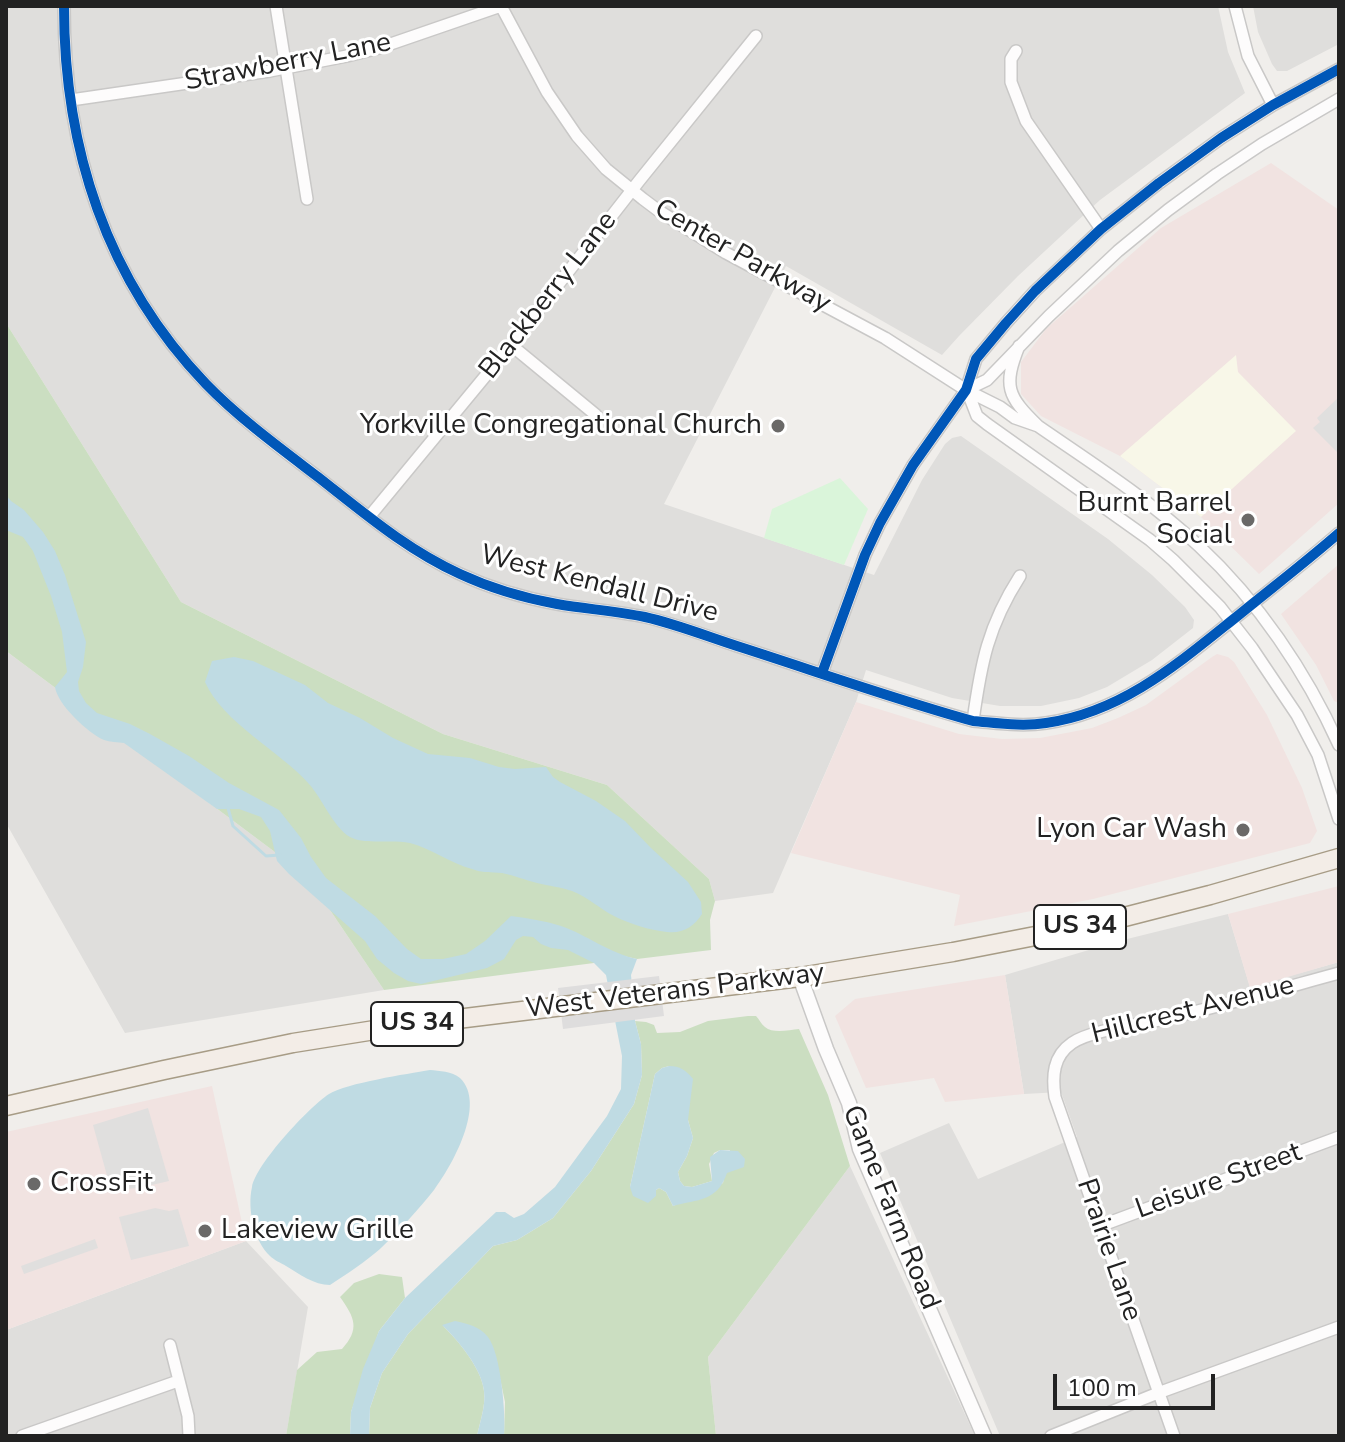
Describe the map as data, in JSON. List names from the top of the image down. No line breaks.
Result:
{"streets":{"main road":["US 34","West Veterans Parkway"],"street":["Strawberry Lane","Center Parkway","Blackberry Lane","West Kendall Drive","Hillcrest Avenue","Leisure Street","Game Farm Road","Prairie Lane"]},"crossings":[["Strawberry Lane","Center Parkway"],["Strawberry Lane","West Kendall Drive"],["Center Parkway","Blackberry Lane"],["Center Parkway","West Kendall Drive"],["Blackberry Lane","West Kendall Drive"],["West Veterans Parkway","Game Farm Road"],["Hillcrest Avenue","Prairie Lane"],["Leisure Street","Prairie Lane"]],"places":["Yorkville Congregational Church","Burnt Barrel Social","Lyon Car Wash","CrossFit","Lakeview Grille"],"scale_bar":"100 m"}
